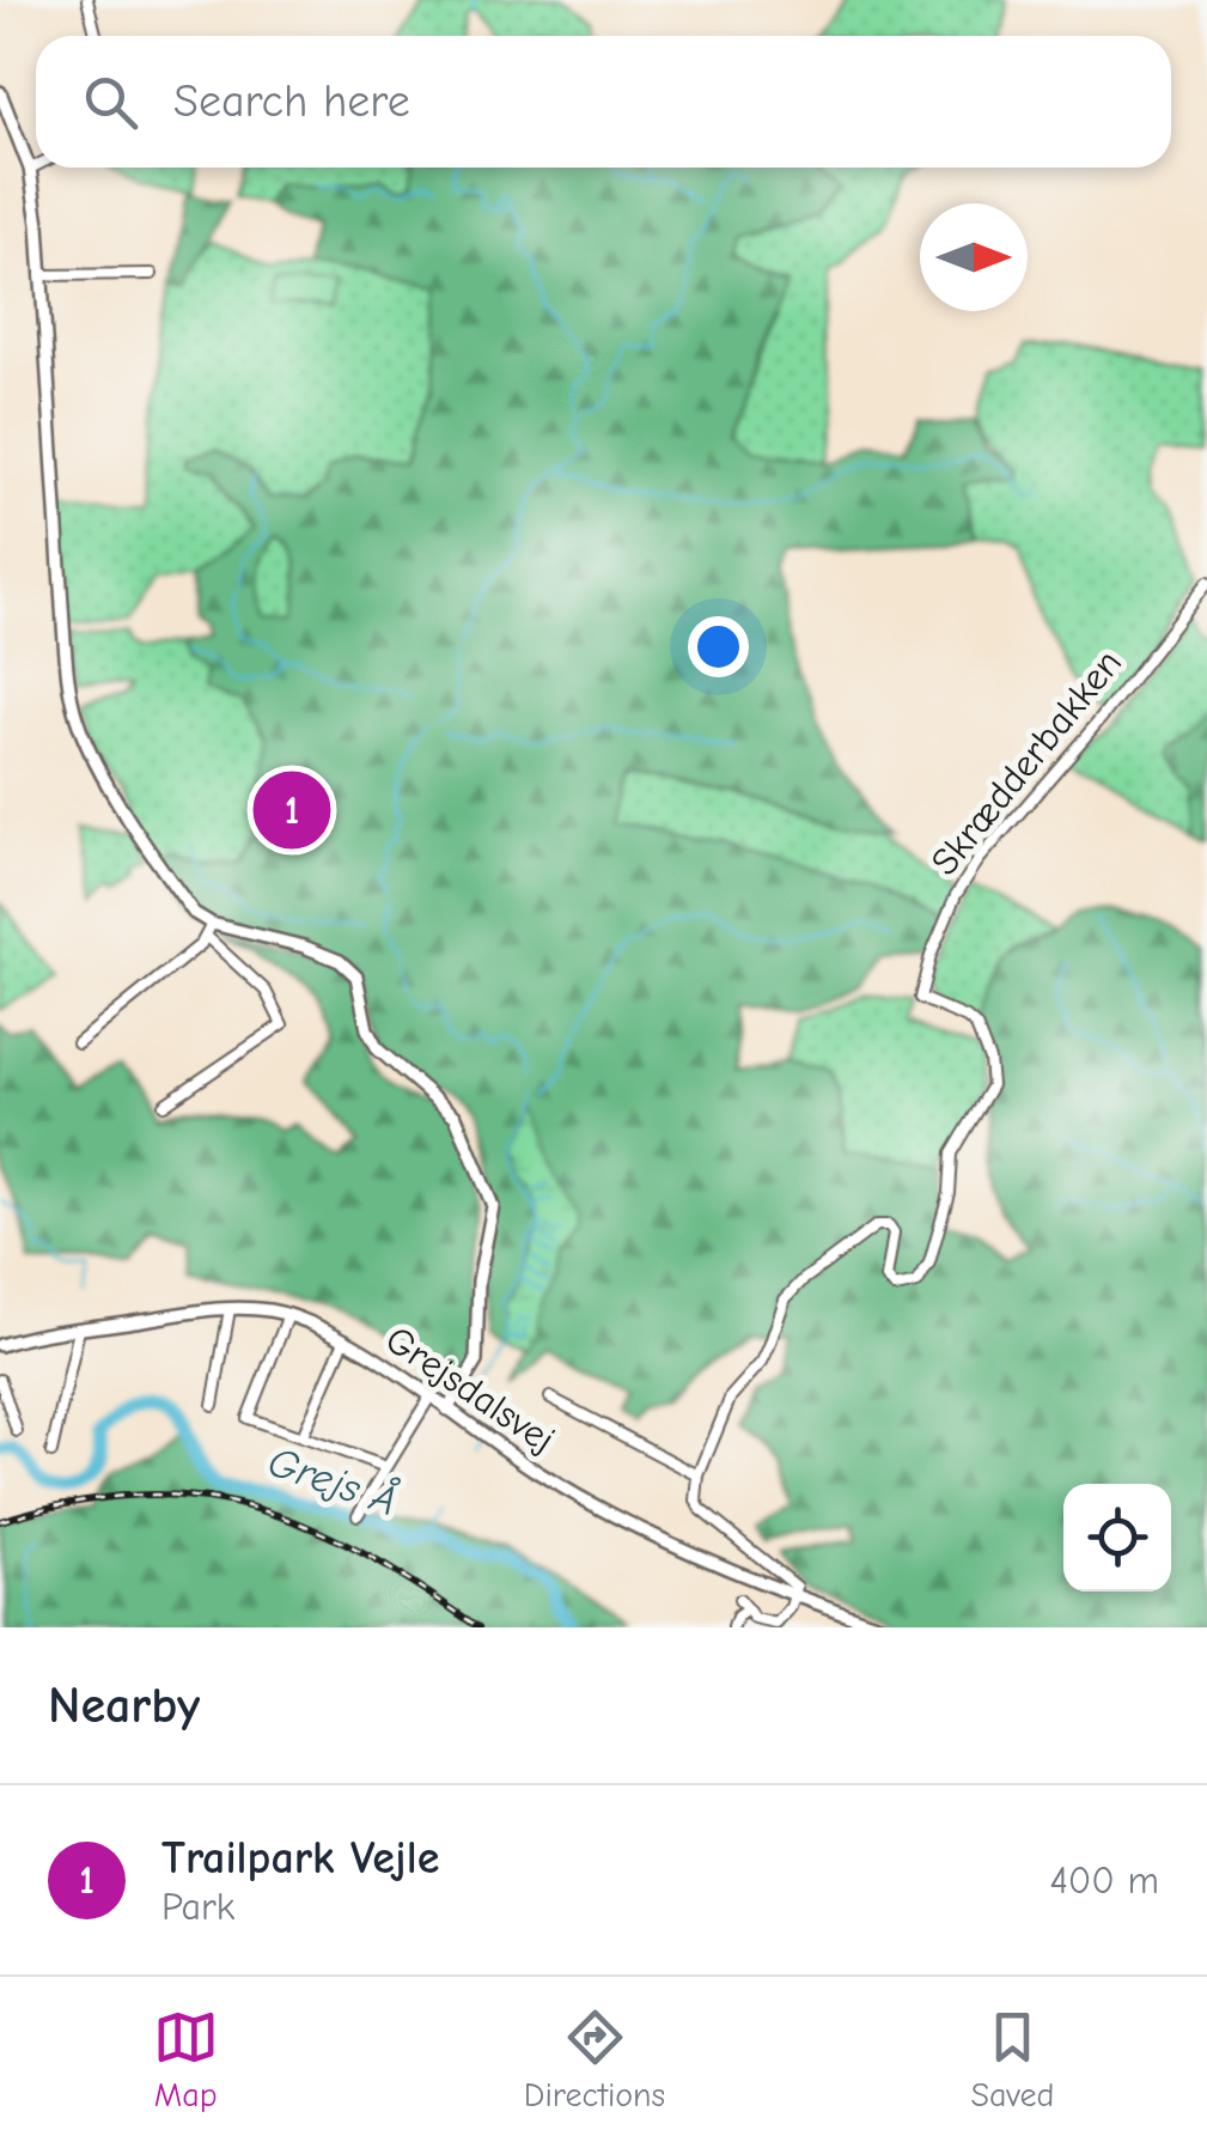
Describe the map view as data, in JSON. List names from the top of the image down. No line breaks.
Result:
{"streets":{"street":["Skrædderbakken","Grejsdalsvej"]},"water":["Grejs Å"],"north":"right","page":{"search":"Search here","pins":"1","heading":"Nearby","list":[{"mark":"1","name":"Trailpark Vejle","note":"Park","value":"400 m"}],"nav":["Map","Directions","Saved"]}}
